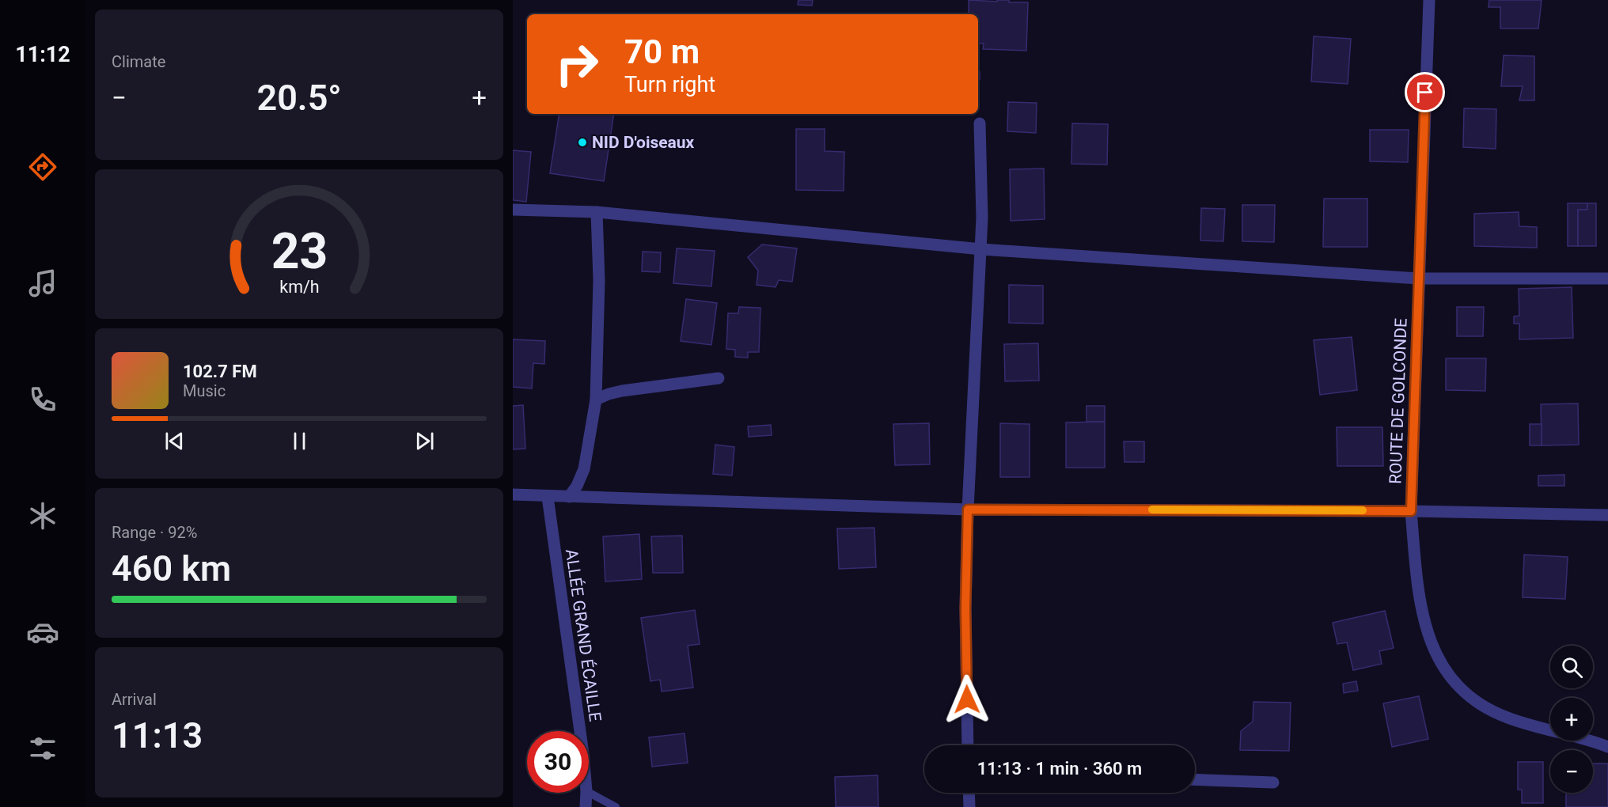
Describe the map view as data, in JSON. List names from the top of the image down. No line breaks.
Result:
{"streets":{"street":["ROUTE DE GOLCONDE","ALLÉE GRAND ÉCAILLE"]},"places":["NID D'oiseaux"],"page":{"tabs":"11:12","tile":["Climate",["Range · 92%","460 km"],["Arrival","11:13"]],"turn":["70 m","Turn right"],"heat":["−","20.5°","+"],"song":["102.7 FM","Music"],"map_buttons":["+","−"],"limit":"30","trip":"11:13 · 1 min · 360 m","gauge":["23","km/h"]}}
